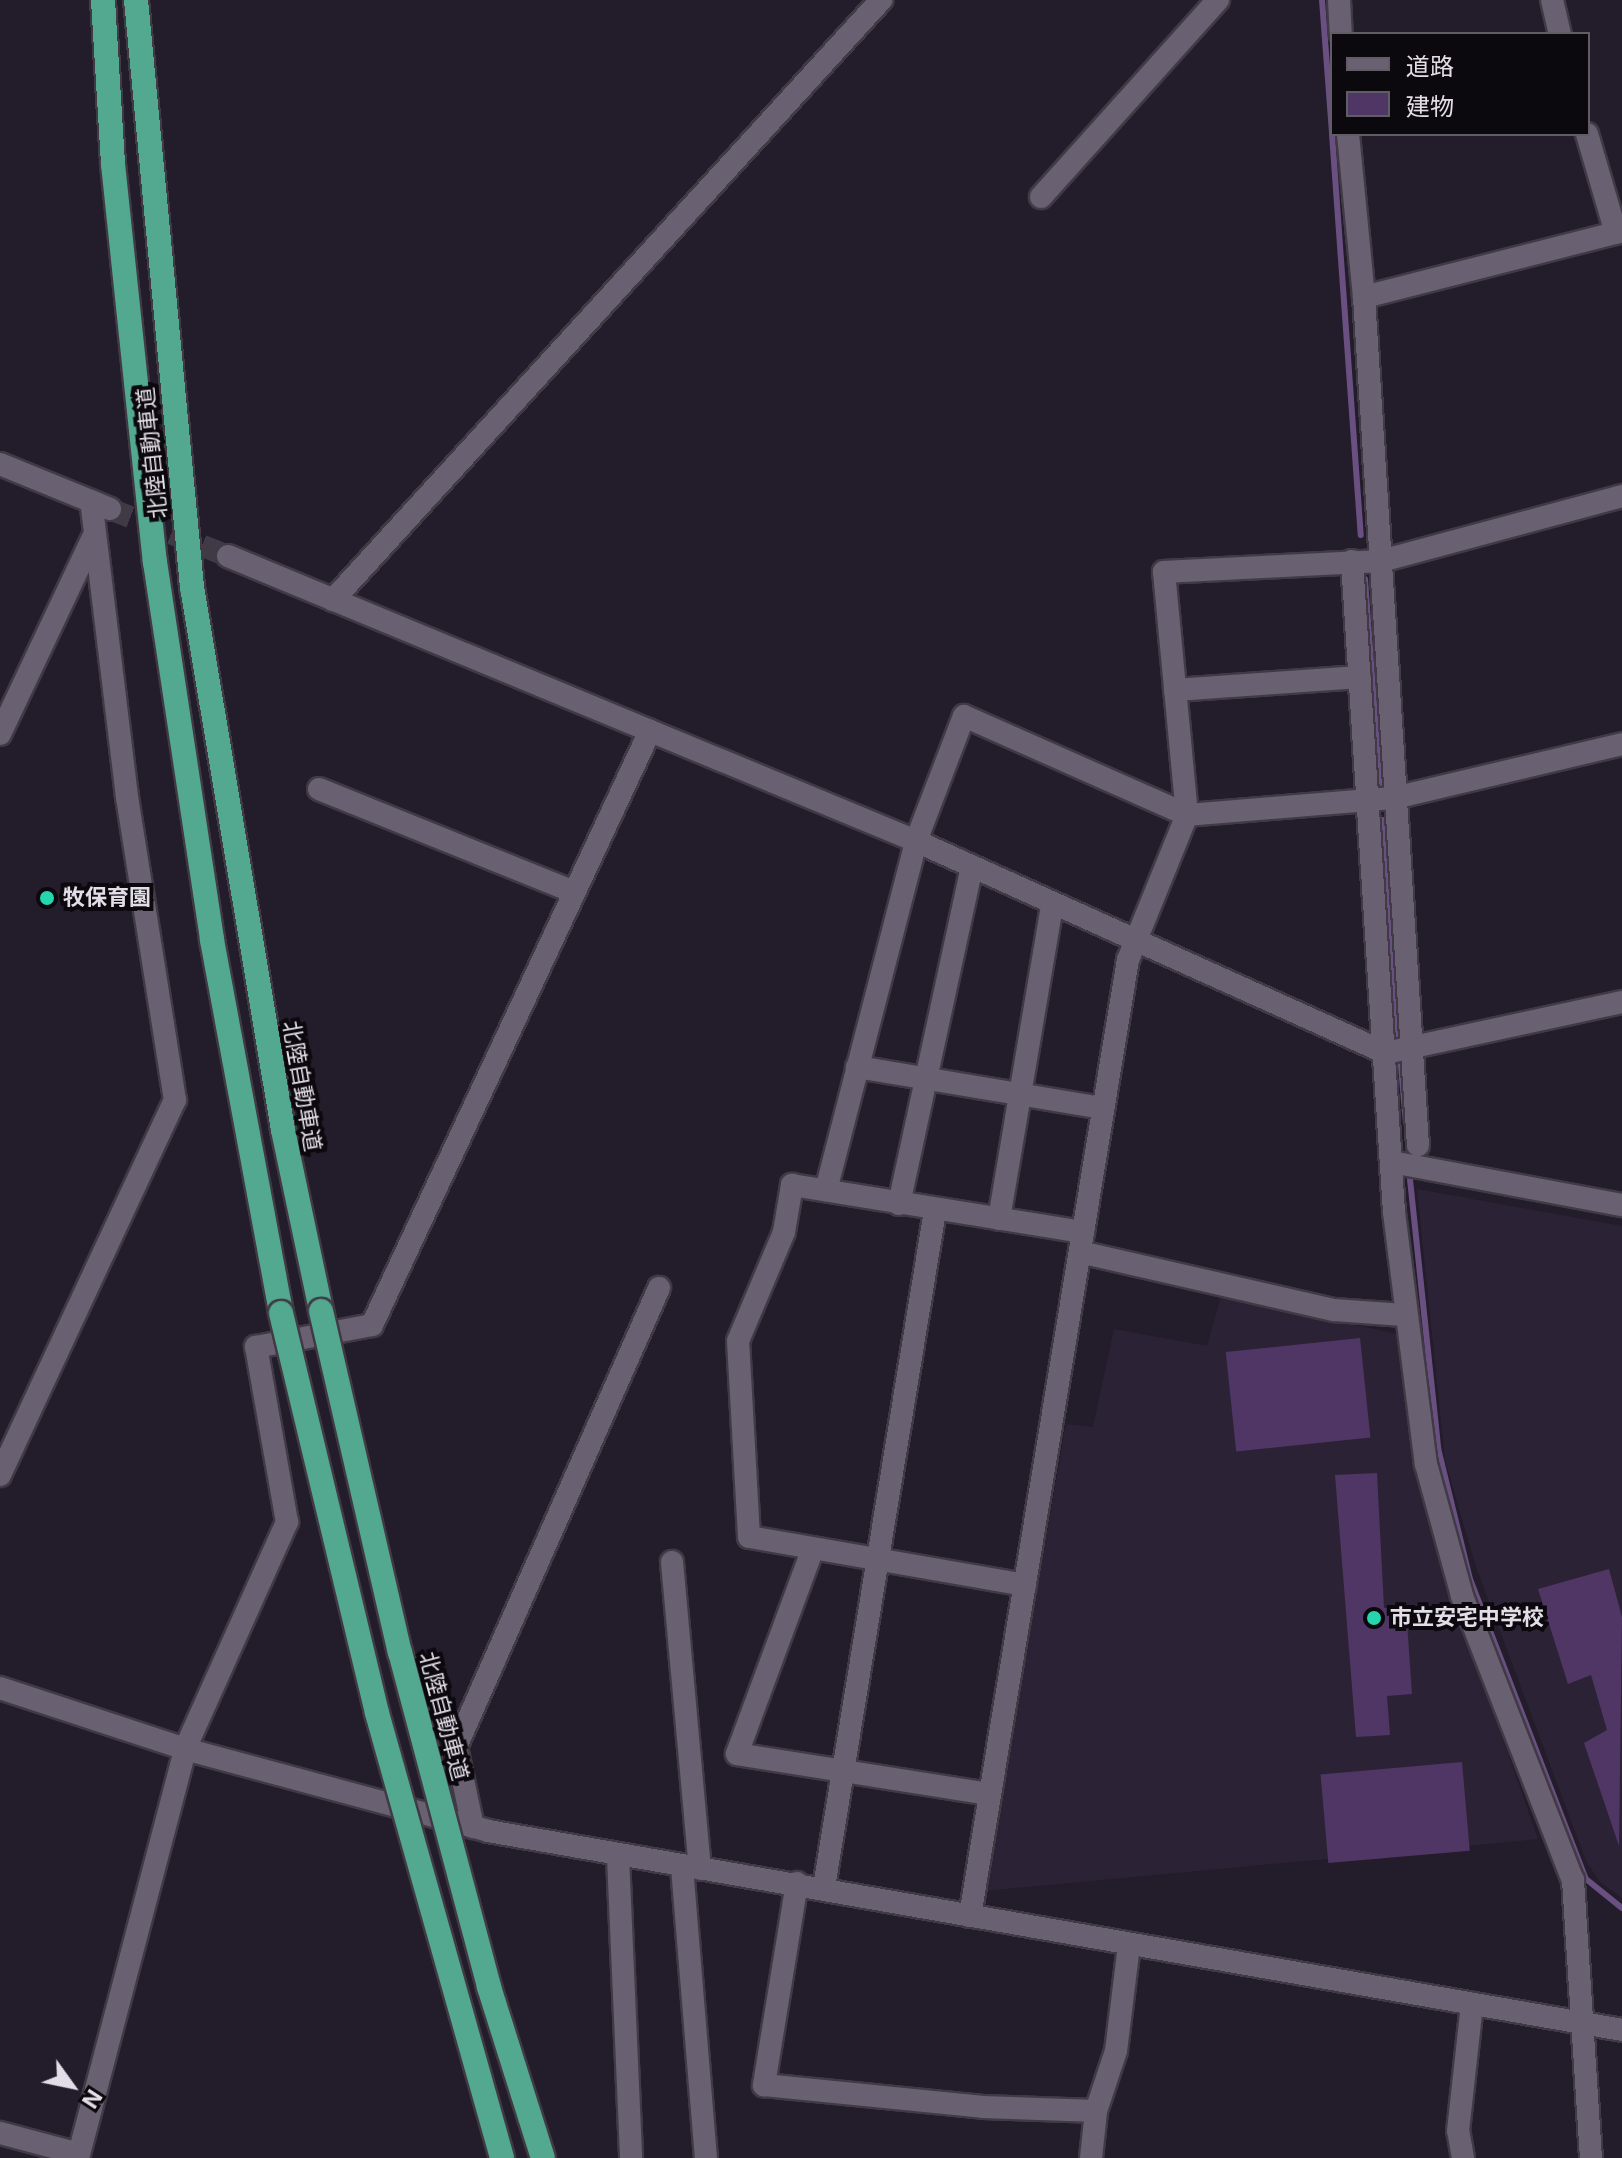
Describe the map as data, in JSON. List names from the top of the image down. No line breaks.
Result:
{"streets":{"highway":["北陸自動車道"]},"places":["牧保育園","市立安宅中学校"],"legend":["道路","建物"],"north":"bottom right"}
